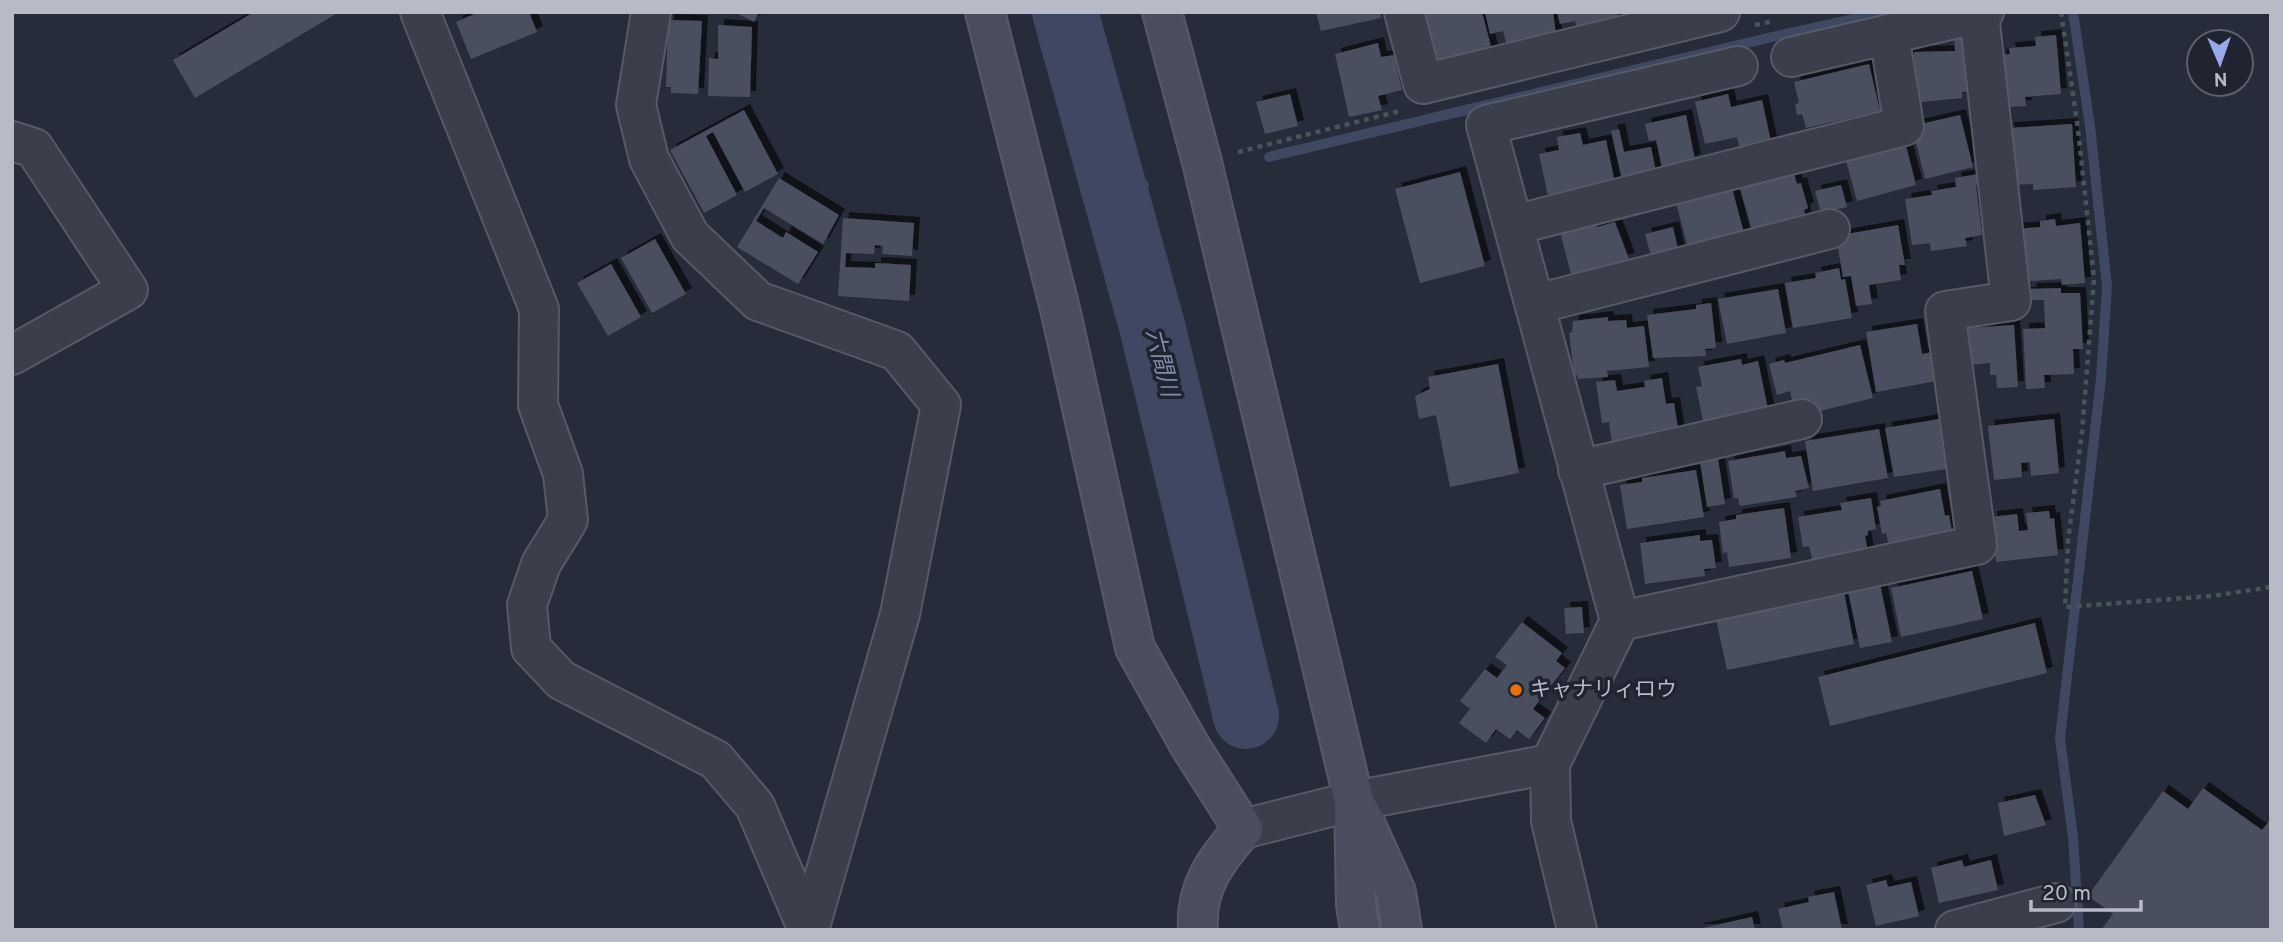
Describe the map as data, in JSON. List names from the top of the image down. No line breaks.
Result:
{"water":["六間川"],"places":["キャナリィ·ロウ"],"scale_bar":"20 m","north":"bottom"}
